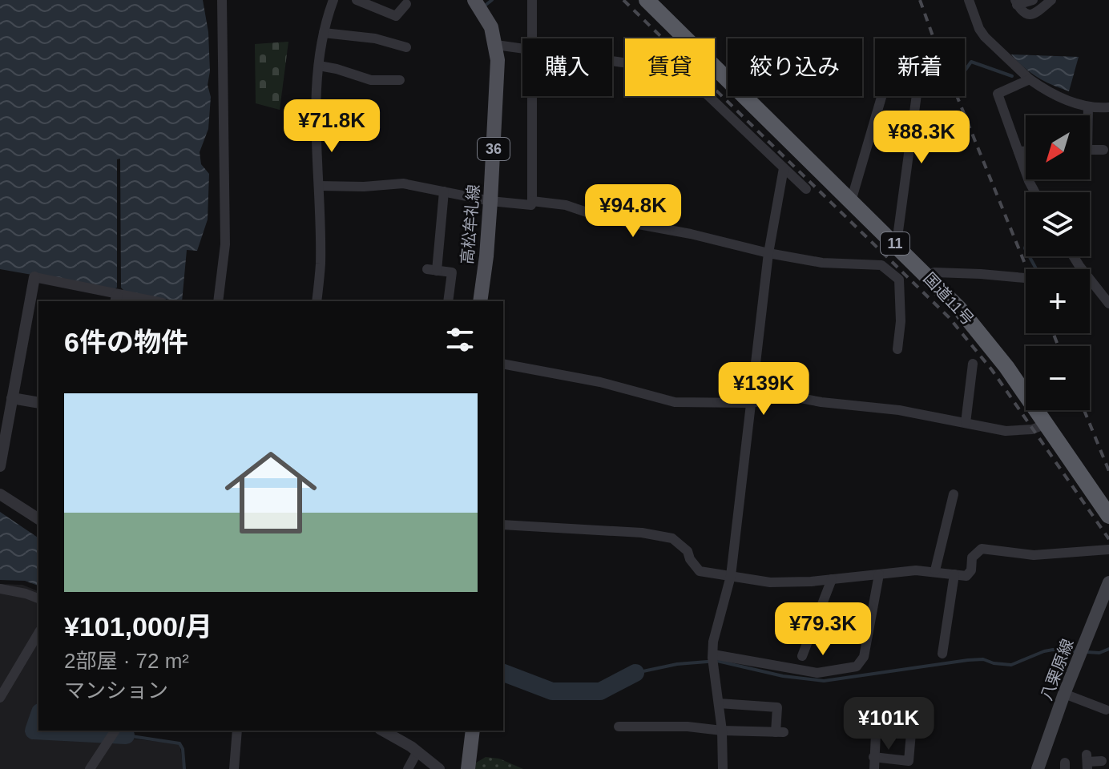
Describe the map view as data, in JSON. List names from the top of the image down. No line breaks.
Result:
{"streets":{"highway":["11","国道11号"],"main road":["36","高松牟礼線","八栗原線"]},"north":"bottom left","page":{"chip":["購入","賃貸","絞り込み","新着"],"price":["¥71.8K","¥88.3K","¥94.8K","¥139K","¥79.3K","¥101K"],"map_buttons":["+","−"],"heading":"6件の物件","list":[{"name":"¥101,000/月","note":"2部屋 · 72 m² · マンション"}]}}
